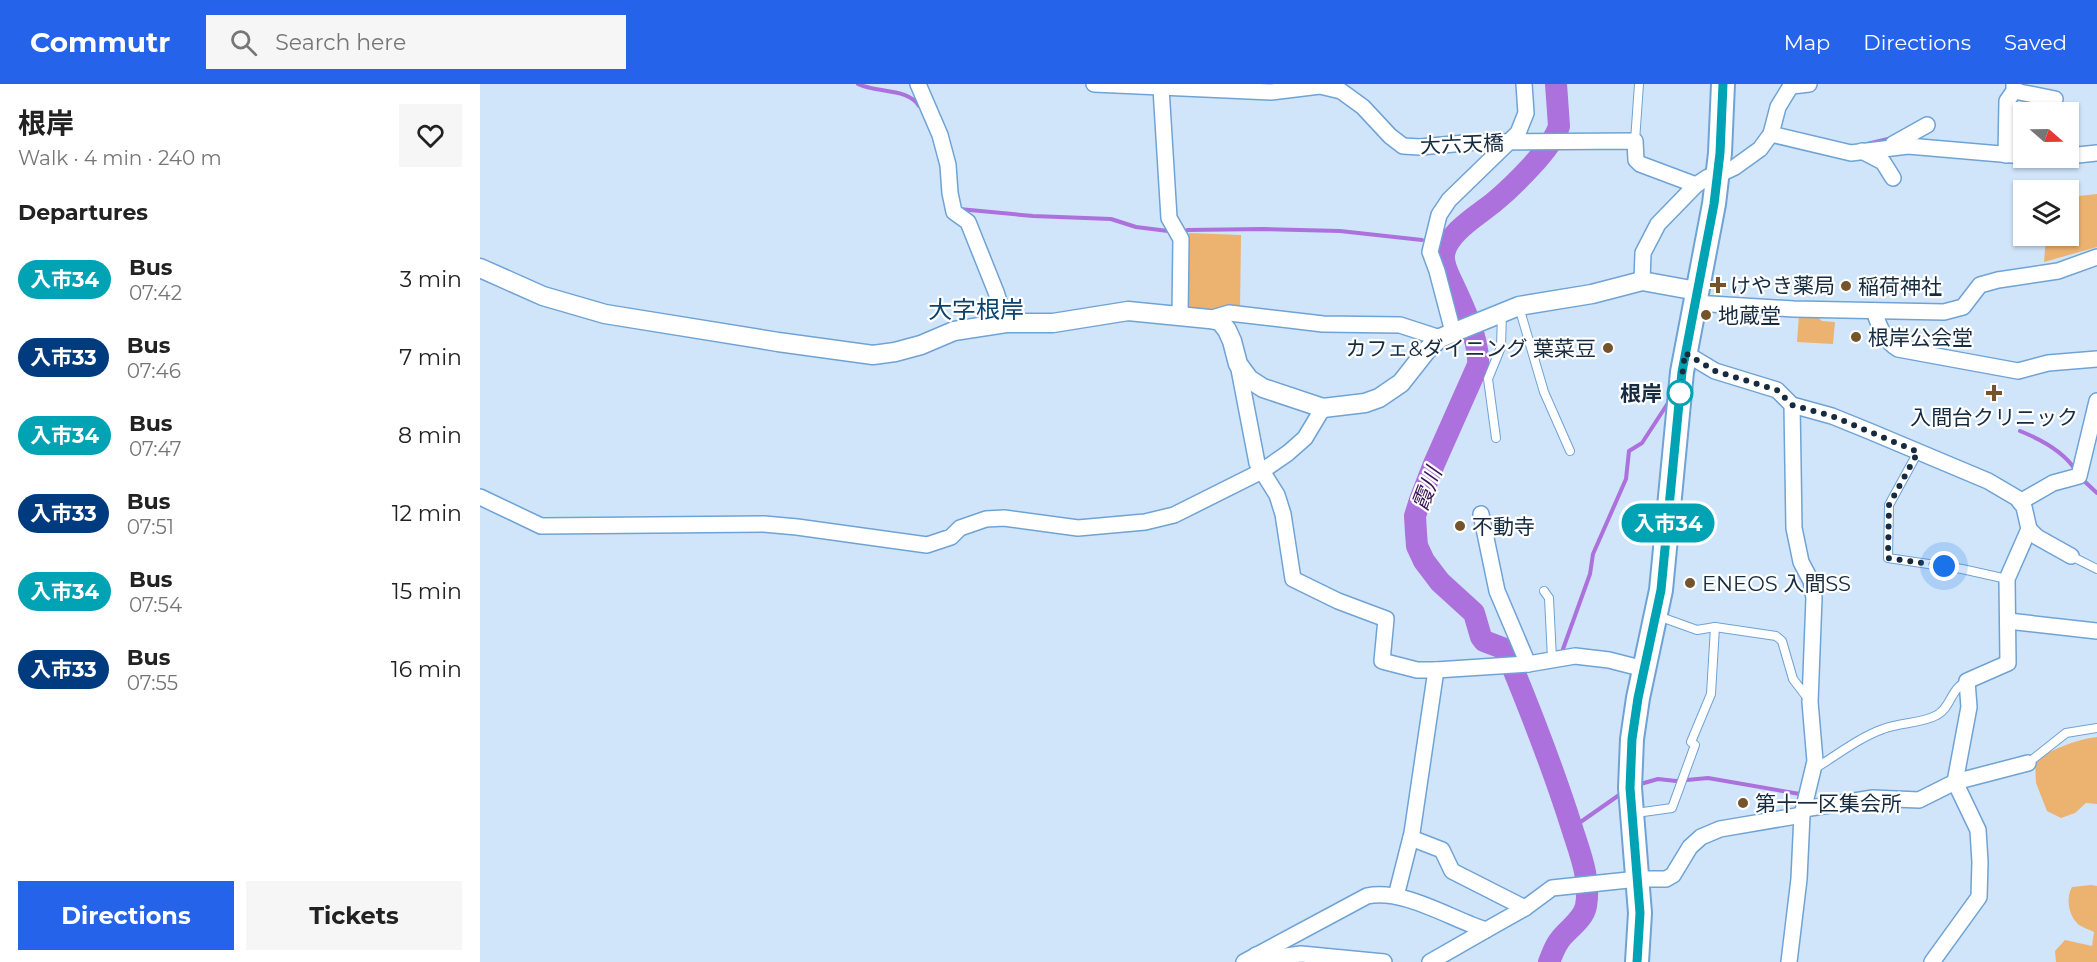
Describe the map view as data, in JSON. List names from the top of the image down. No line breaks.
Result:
{"streets":{"street":["大六天橋"]},"districts":["大字根岸"],"water":["霞川"],"places":{"health":["けやき薬局","入間台クリニック"],"other":["稲荷神社","地蔵堂","根岸公会堂","カフェ&ダイニング 葉菜豆","根岸","不動寺","ENEOS 入間SS","第十一区集会所"]},"lines":["bus line 入市34"],"north":"right","page":{"header":"Commutr","search":"Search here","nav":["Map","Directions","Saved"],"heading":[["根岸","Walk · 4 min · 240 m"],"Departures"],"on_map":"入市34","list":[{"mark":"入市34","name":"Bus","note":"07:42","value":"3 min"},{"mark":"入市33","name":"Bus","note":"07:46","value":"7 min"},{"mark":"入市34","name":"Bus","note":"07:47","value":"8 min"},{"mark":"入市33","name":"Bus","note":"07:51","value":"12 min"},{"mark":"入市34","name":"Bus","note":"07:54","value":"15 min"},{"mark":"入市33","name":"Bus","note":"07:55","value":"16 min"}],"buttons":["Directions","Tickets"]}}
